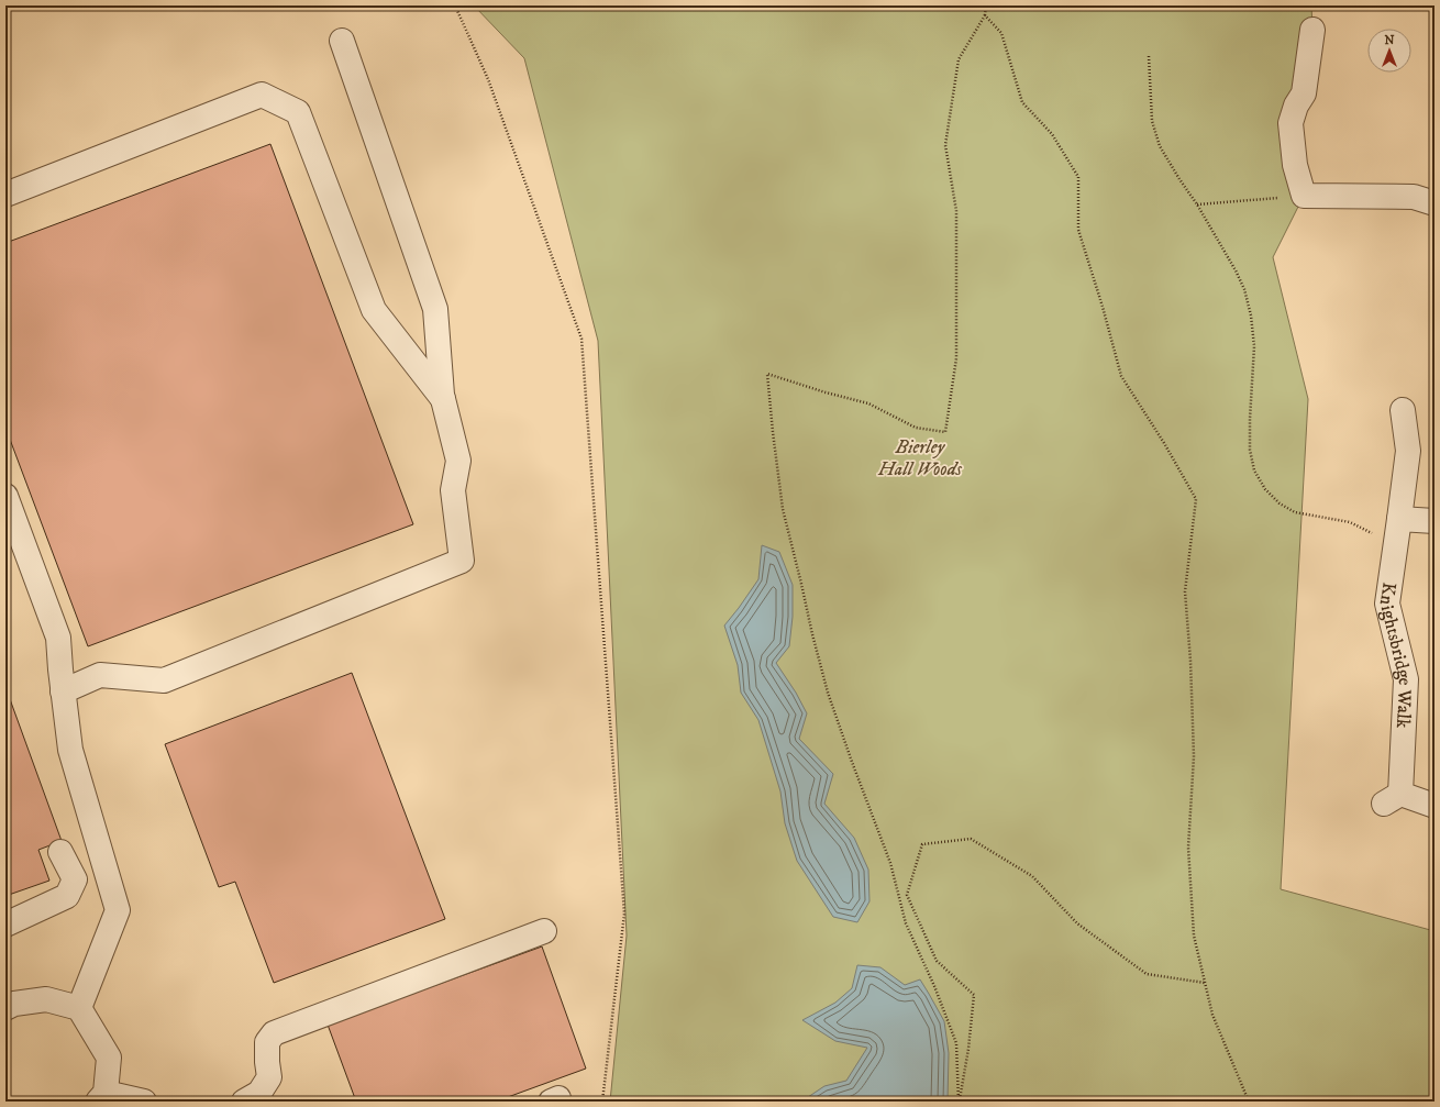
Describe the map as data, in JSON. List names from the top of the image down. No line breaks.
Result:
{"streets":{"street":["Knightsbridge Walk"]},"parks":["Bierley Hall Woods"],"north":"top"}
